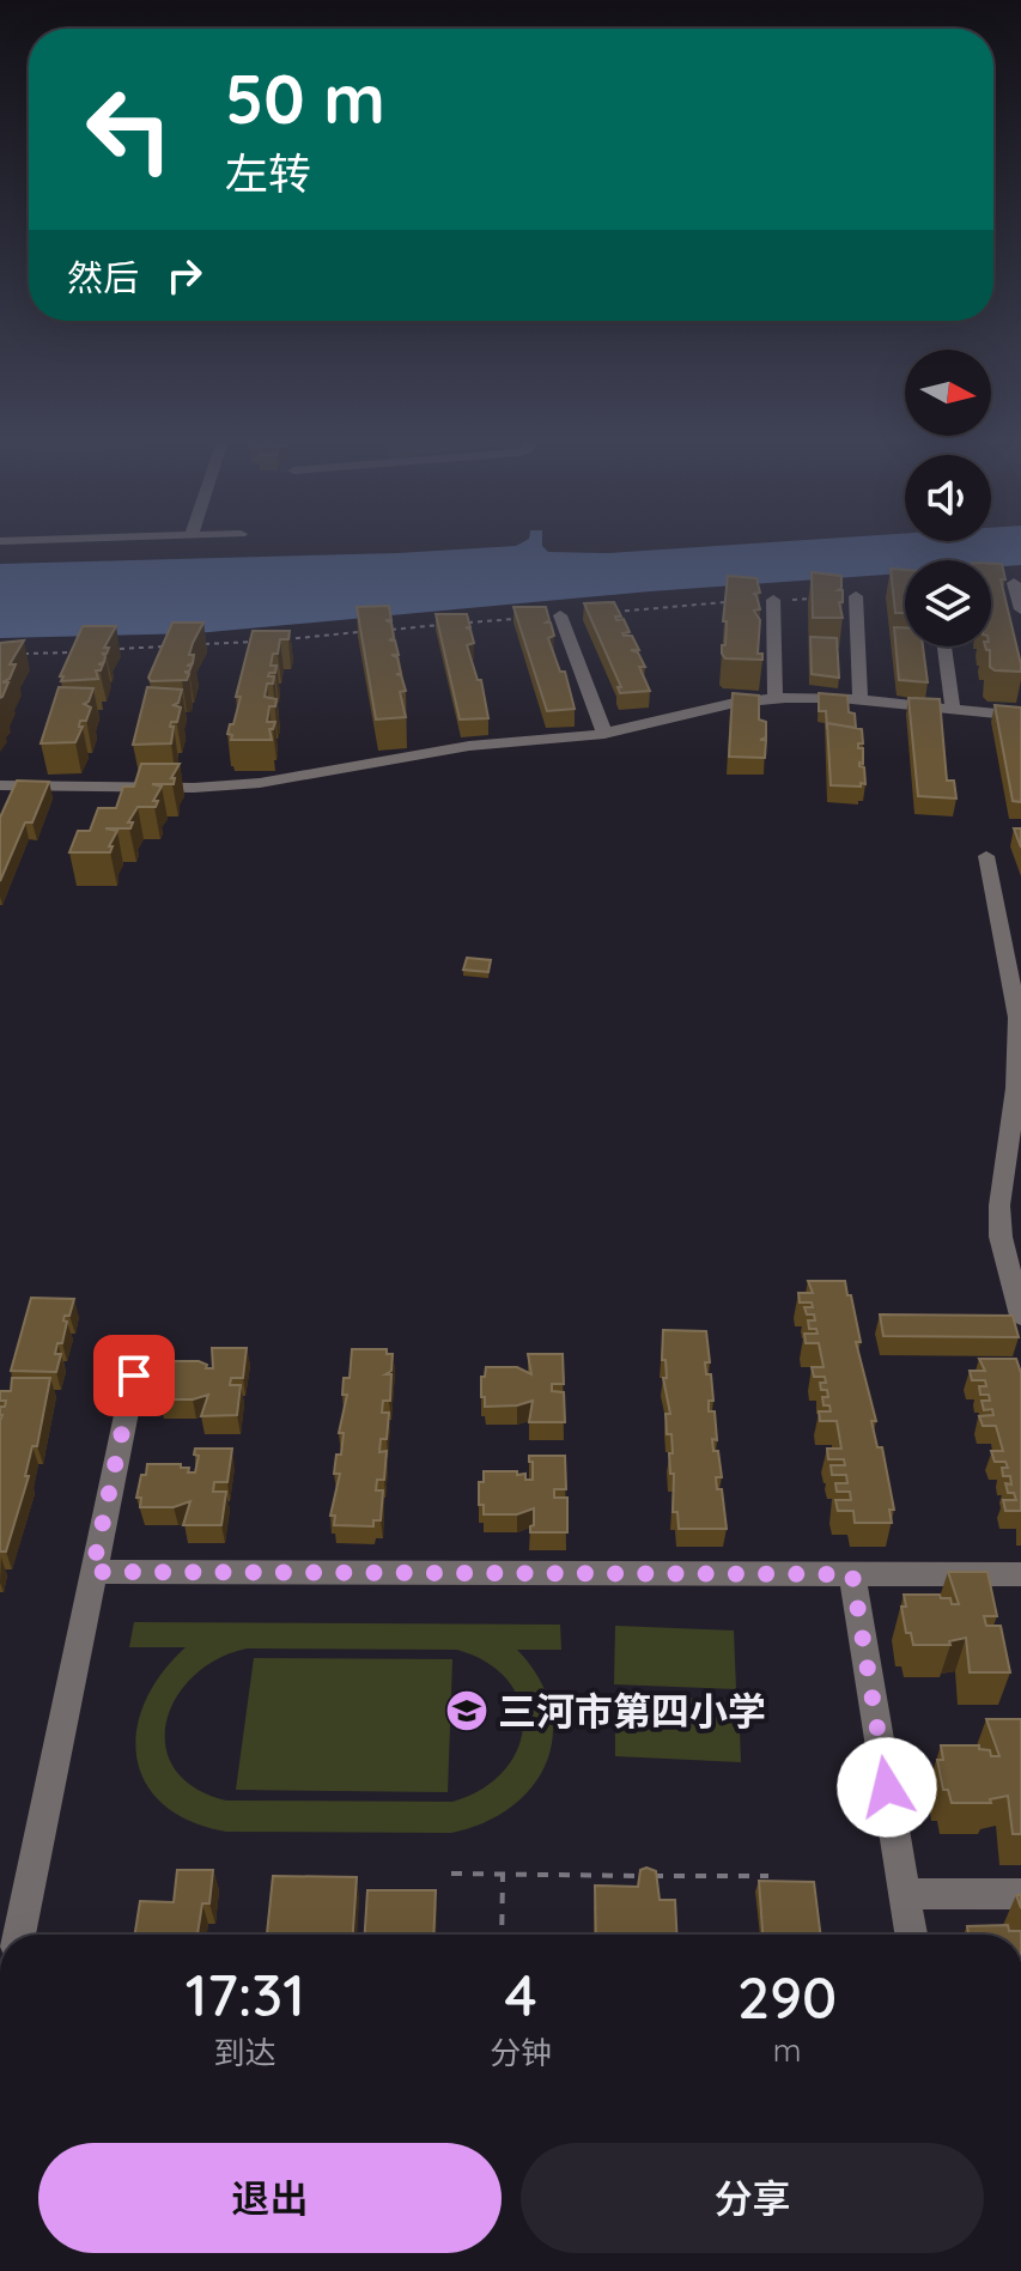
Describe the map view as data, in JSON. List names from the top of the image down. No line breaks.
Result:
{"places":{"school or university":["三河市第四小学"]},"north":"right","page":{"turn":["50 m","左转"],"then":"然后","eta":["17:31","到达","4","分钟","290","m"],"buttons":["退出","分享"]}}
